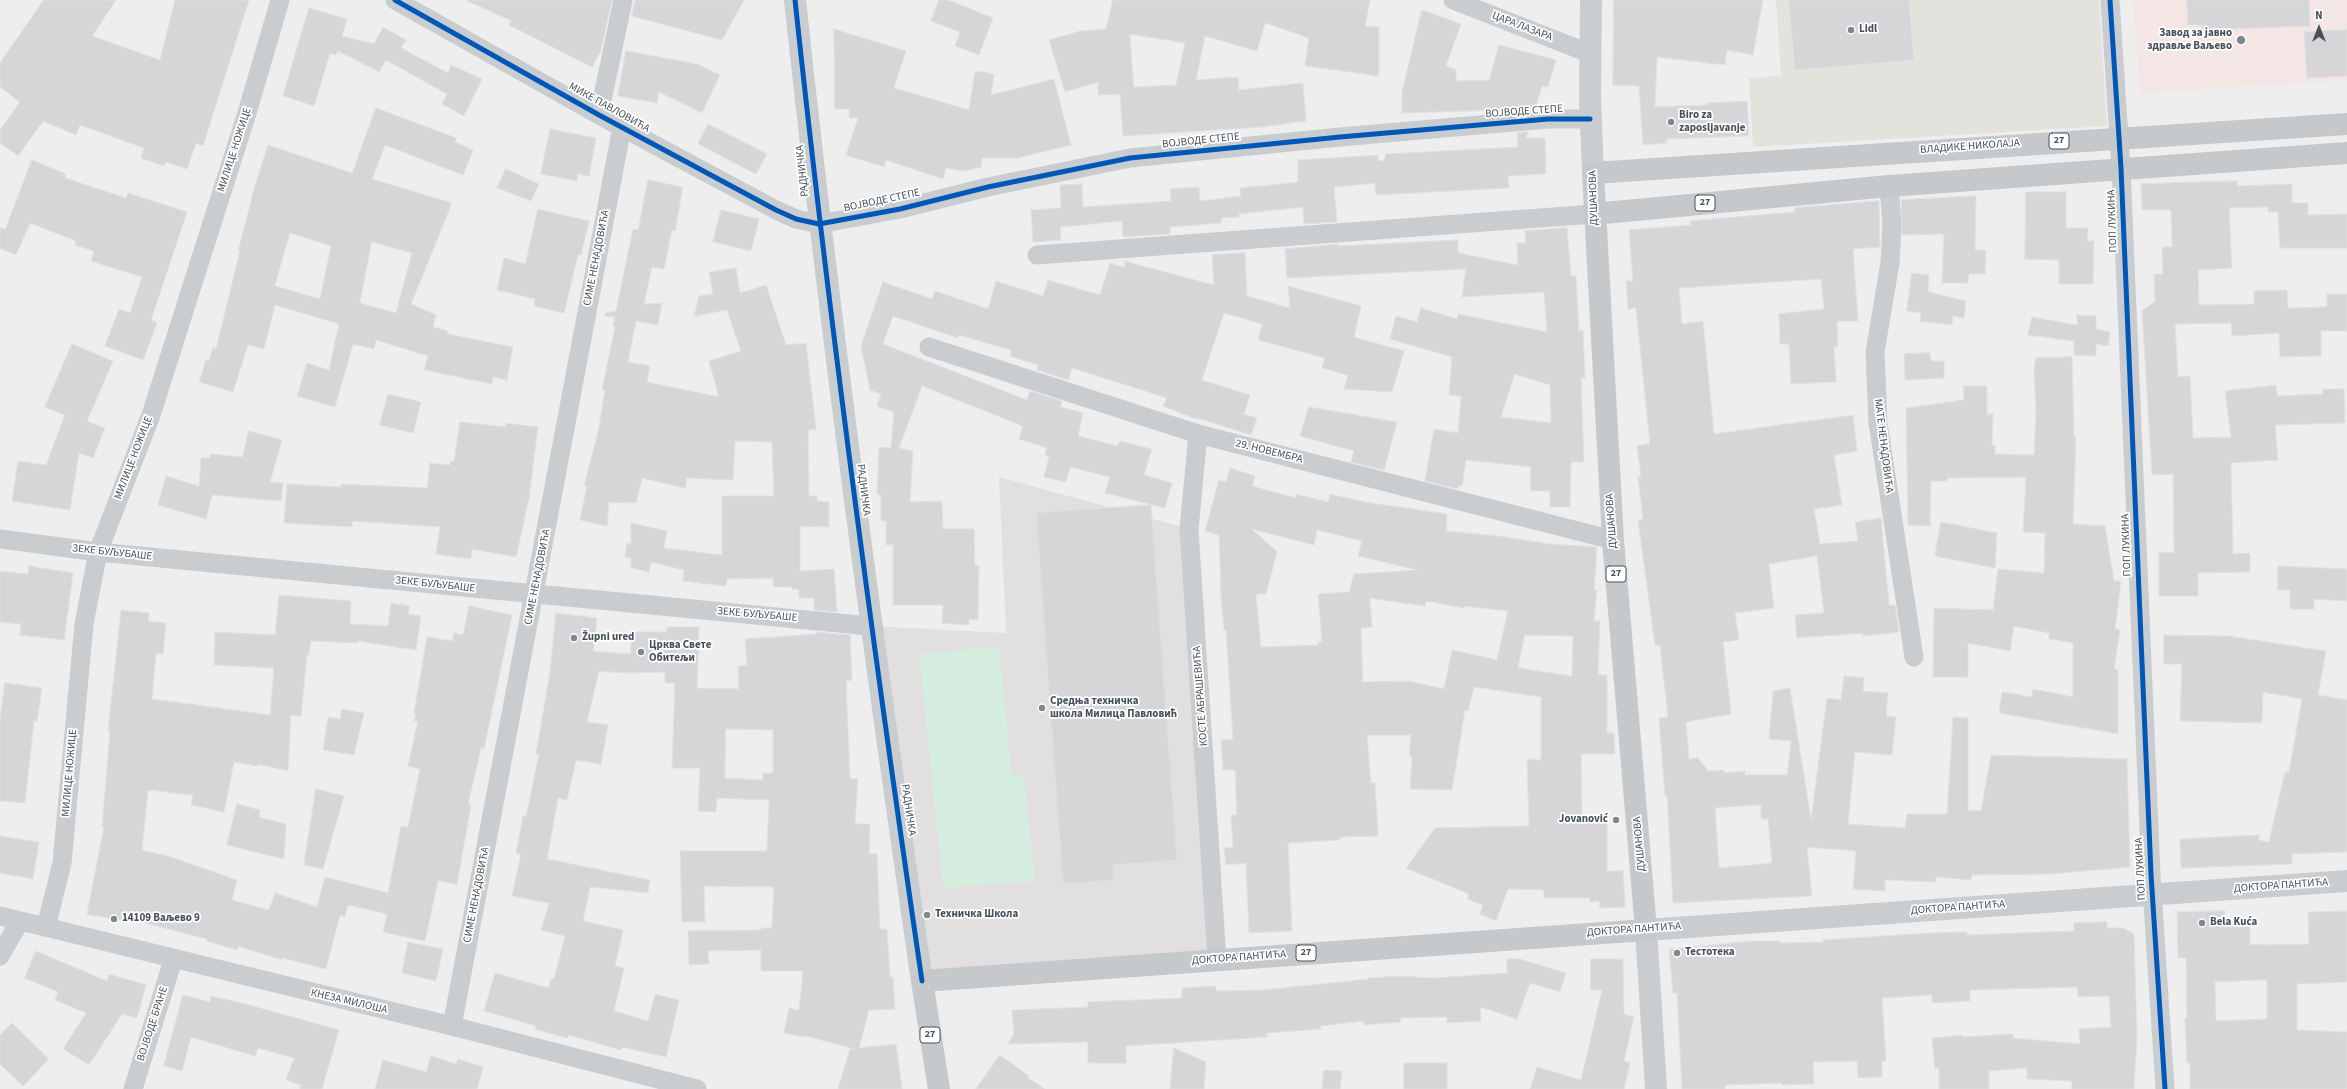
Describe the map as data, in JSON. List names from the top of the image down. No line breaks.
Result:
{"streets":{"main road":["27","ВЛАДИКЕ НИКОЛАЈА","РАДНИЧКА","ДУШАНОВА","ДОКТОРА ПАНТИЋА"],"street":["ЦАРА ЛАЗАРА","МИКЕ ПАВЛОВИЋА","ВОЈВОДЕ СТЕПЕ","МИЛИЦЕ НОЖИЦЕ","ПОП ЛУКИНА","СИМЕ НЕНАДОВИЋА","МАТЕ НЕНАДОВИЋА","29. НОВЕМБРА","ЗЕКЕ БУЉУБАШЕ","КОСТЕ АБРАШЕВИЋА","КНЕЗА МИЛОША","ВОЈВОДЕ БРАНЕ"]},"crossings":[["ЦАРА ЛАЗАРА","ДУШАНОВА"],["МИКЕ ПАВЛОВИЋА","ВОЈВОДЕ СТЕПЕ"],["МИКЕ ПАВЛОВИЋА","РАДНИЧКА"],["МИКЕ ПАВЛОВИЋА","СИМЕ НЕНАДОВИЋА"],["ВОЈВОДЕ СТЕПЕ","РАДНИЧКА"],["ВОЈВОДЕ СТЕПЕ","ДУШАНОВА"],["27","ДУШАНОВА"],["27","ПОП ЛУКИНА"],["27","МАТЕ НЕНАДОВИЋА"],["ВЛАДИКЕ НИКОЛАЈА","ДУШАНОВА"],["ВЛАДИКЕ НИКОЛАЈА","ПОП ЛУКИНА"],["МИЛИЦЕ НОЖИЦЕ","ЗЕКЕ БУЉУБАШЕ"],["МИЛИЦЕ НОЖИЦЕ","КНЕЗА МИЛОША"],["РАДНИЧКА","ЗЕКЕ БУЉУБАШЕ"],["РАДНИЧКА","ДОКТОРА ПАНТИЋА"],["ДУШАНОВА","29. НОВЕМБРА"],["ДУШАНОВА","ДОКТОРА ПАНТИЋА"],["ПОП ЛУКИНА","ДОКТОРА ПАНТИЋА"],["СИМЕ НЕНАДОВИЋА","ЗЕКЕ БУЉУБАШЕ"],["СИМЕ НЕНАДОВИЋА","КНЕЗА МИЛОША"],["29. НОВЕМБРА","КОСТЕ АБРАШЕВИЋА"],["КОСТЕ АБРАШЕВИЋА","ДОКТОРА ПАНТИЋА"],["КНЕЗА МИЛОША","ВОЈВОДЕ БРАНЕ"]],"places":["Lidl","Завод за јавно здравље Ваљево","Biro za zaposljavanje","Župni ured","Црква Свете Обитељи","Средња техничка школа Милица Павловић","Jovanović","Техничка Школа","14109 Ваљево 9","Bela Kuća","Тестотека"],"north":"top"}
